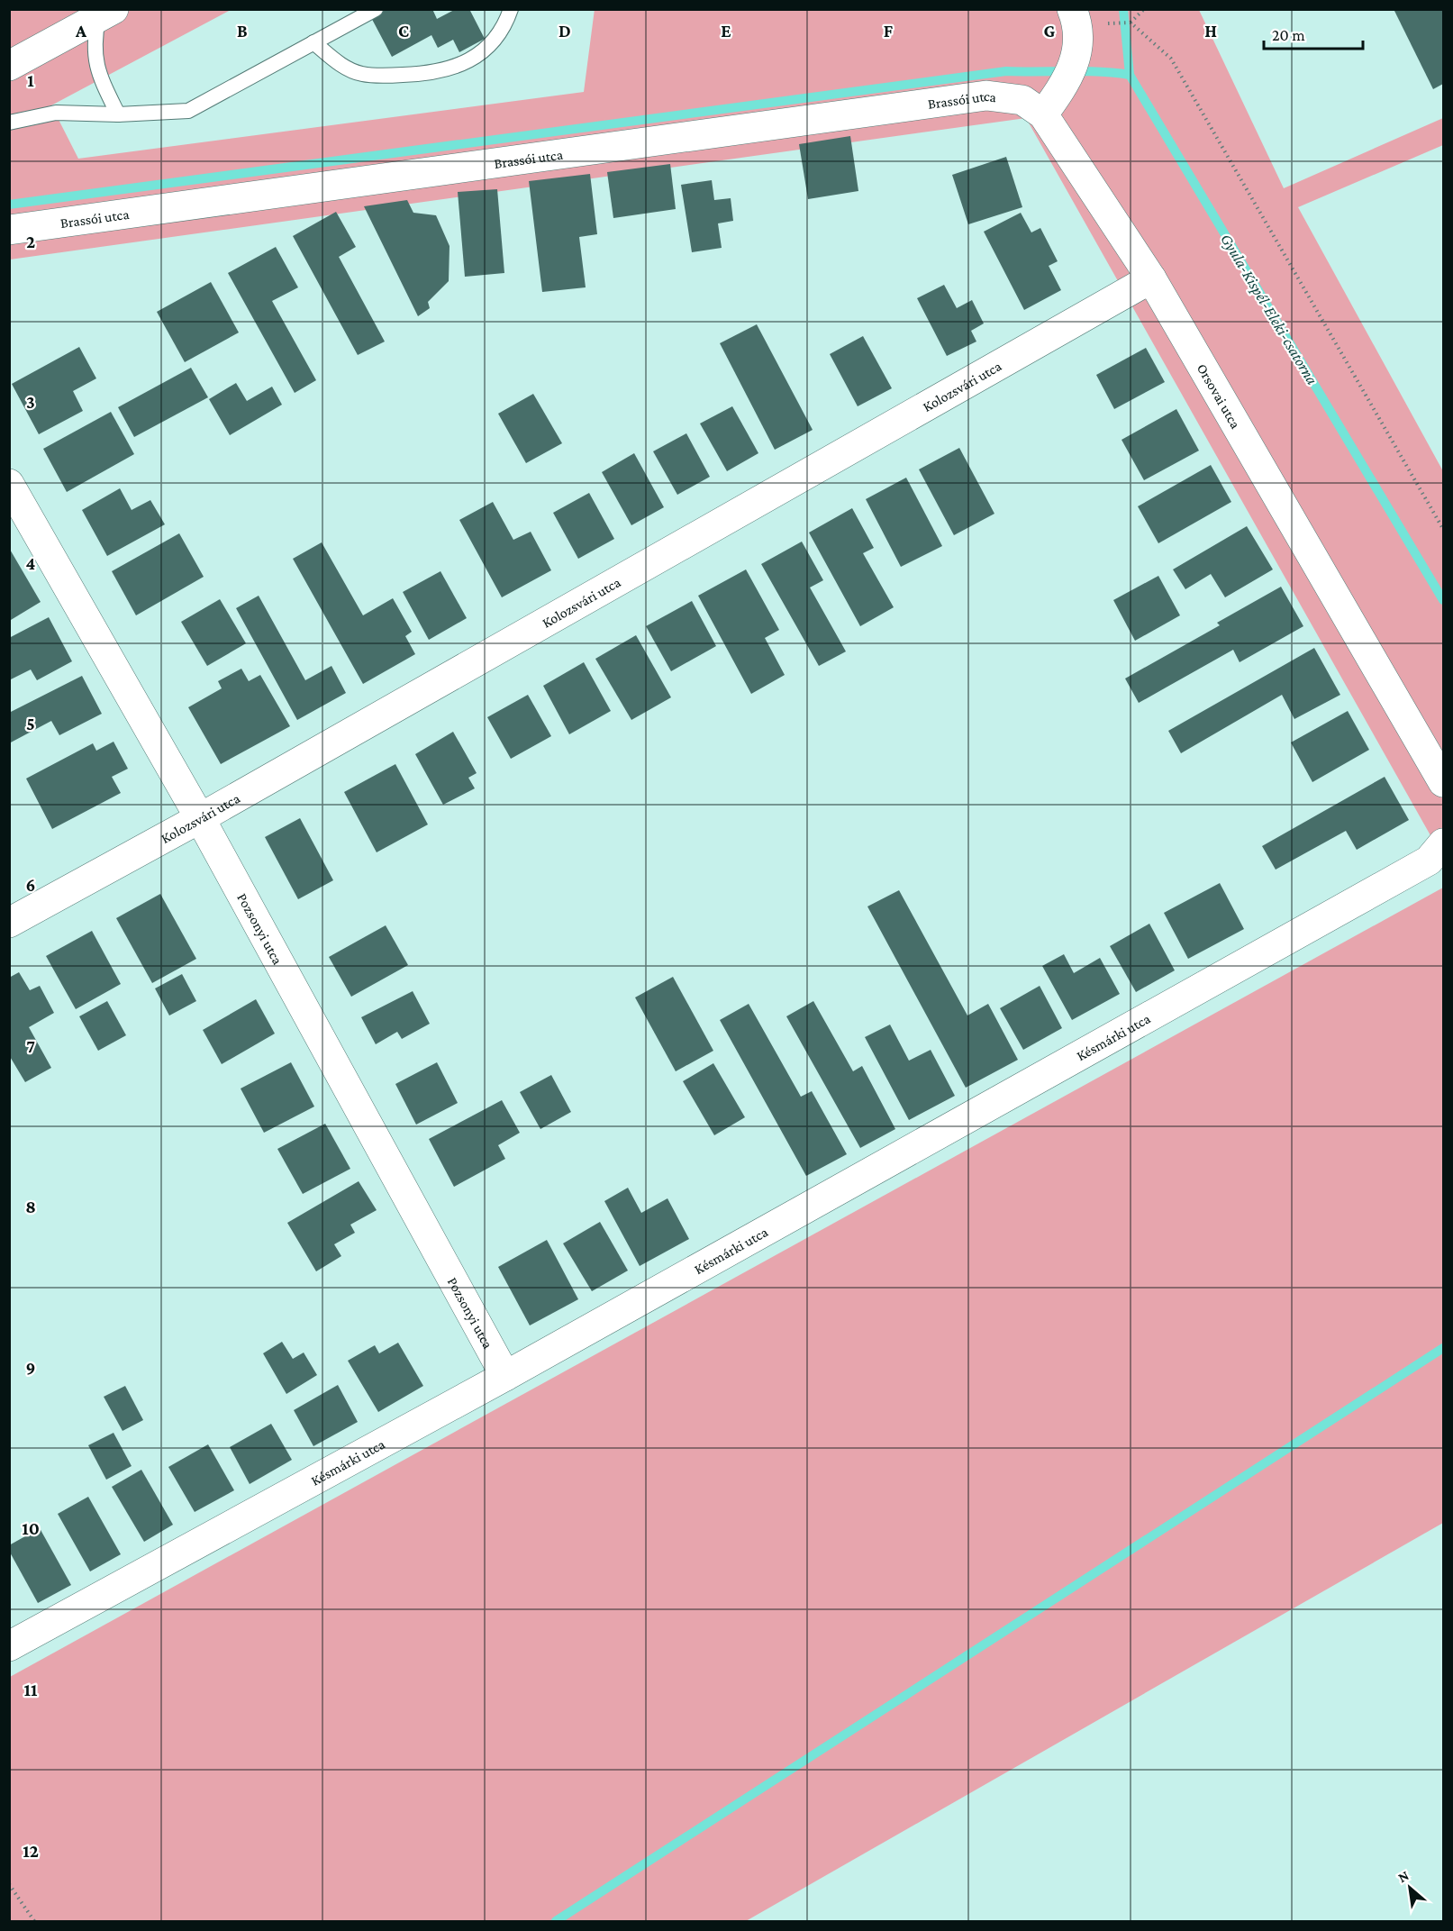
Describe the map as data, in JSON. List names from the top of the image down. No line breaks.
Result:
{"streets":{"street":["Brassói utca","Kolozsvári utca","Orsovai utca","Pozsonyi utca","Késmárki utca"]},"crossings":[["Brassói utca","Orsovai utca"],["Kolozsvári utca","Orsovai utca"],["Kolozsvári utca","Pozsonyi utca"],["Pozsonyi utca","Késmárki utca"]],"water":["Gyula-Kispél-Eleki-csatorna"],"scale_bar":"20 m","north":"top left","grid":{"columns":["A","B","C","D","E","F","G","H"],"rows":["1","2","3","4","5","6","7","8","9","10","11","12"]}}
